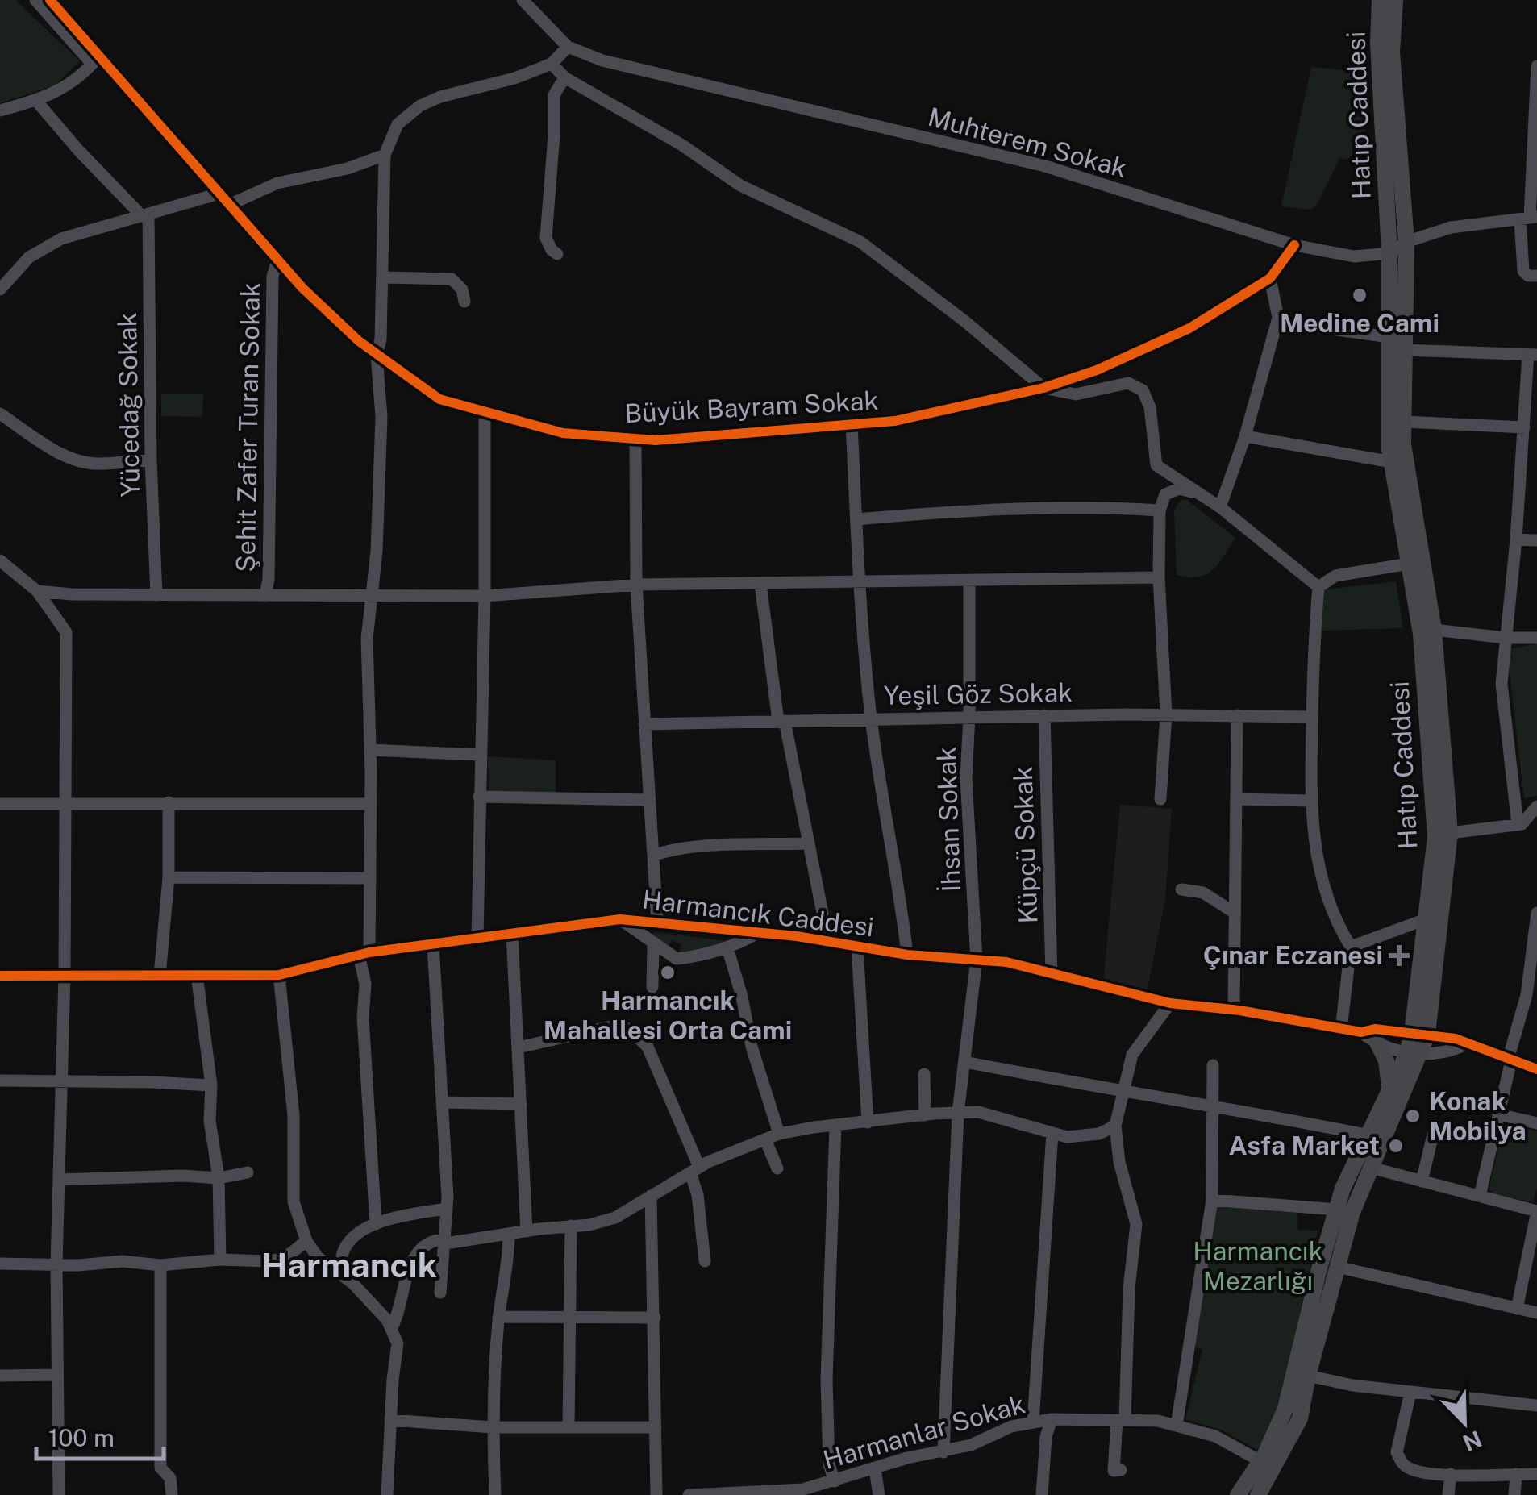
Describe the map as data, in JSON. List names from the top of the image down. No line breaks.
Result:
{"streets":{"main road":["Hatıp Caddesi"],"street":["Muhterem Sokak","Yücedağ Sokak","Büyük Bayram Sokak","Şehit Zafer Turan Sokak","Yeşil Göz Sokak","İhsan Sokak","Küpçü Sokak","Harmancık Caddesi","Harmanlar Sokak"]},"crossings":[["Hatıp Caddesi","Muhterem Sokak"],["Hatıp Caddesi","Harmancık Caddesi"],["Hatıp Caddesi","Harmanlar Sokak"],["Muhterem Sokak","Büyük Bayram Sokak"],["Büyük Bayram Sokak","Şehit Zafer Turan Sokak"],["Yeşil Göz Sokak","İhsan Sokak"],["Yeşil Göz Sokak","Küpçü Sokak"],["İhsan Sokak","Harmancık Caddesi"],["İhsan Sokak","Harmanlar Sokak"],["Küpçü Sokak","Harmancık Caddesi"]],"districts":["Harmancık"],"parks":["Harmancık Mezarlığı"],"places":{"other":["Medine Cami","Harmancık Mahallesi Orta Cami","Konak Mobilya","Asfa Market"],"health":["Çınar Eczanesi"]},"scale_bar":"100 m","north":"bottom right"}
